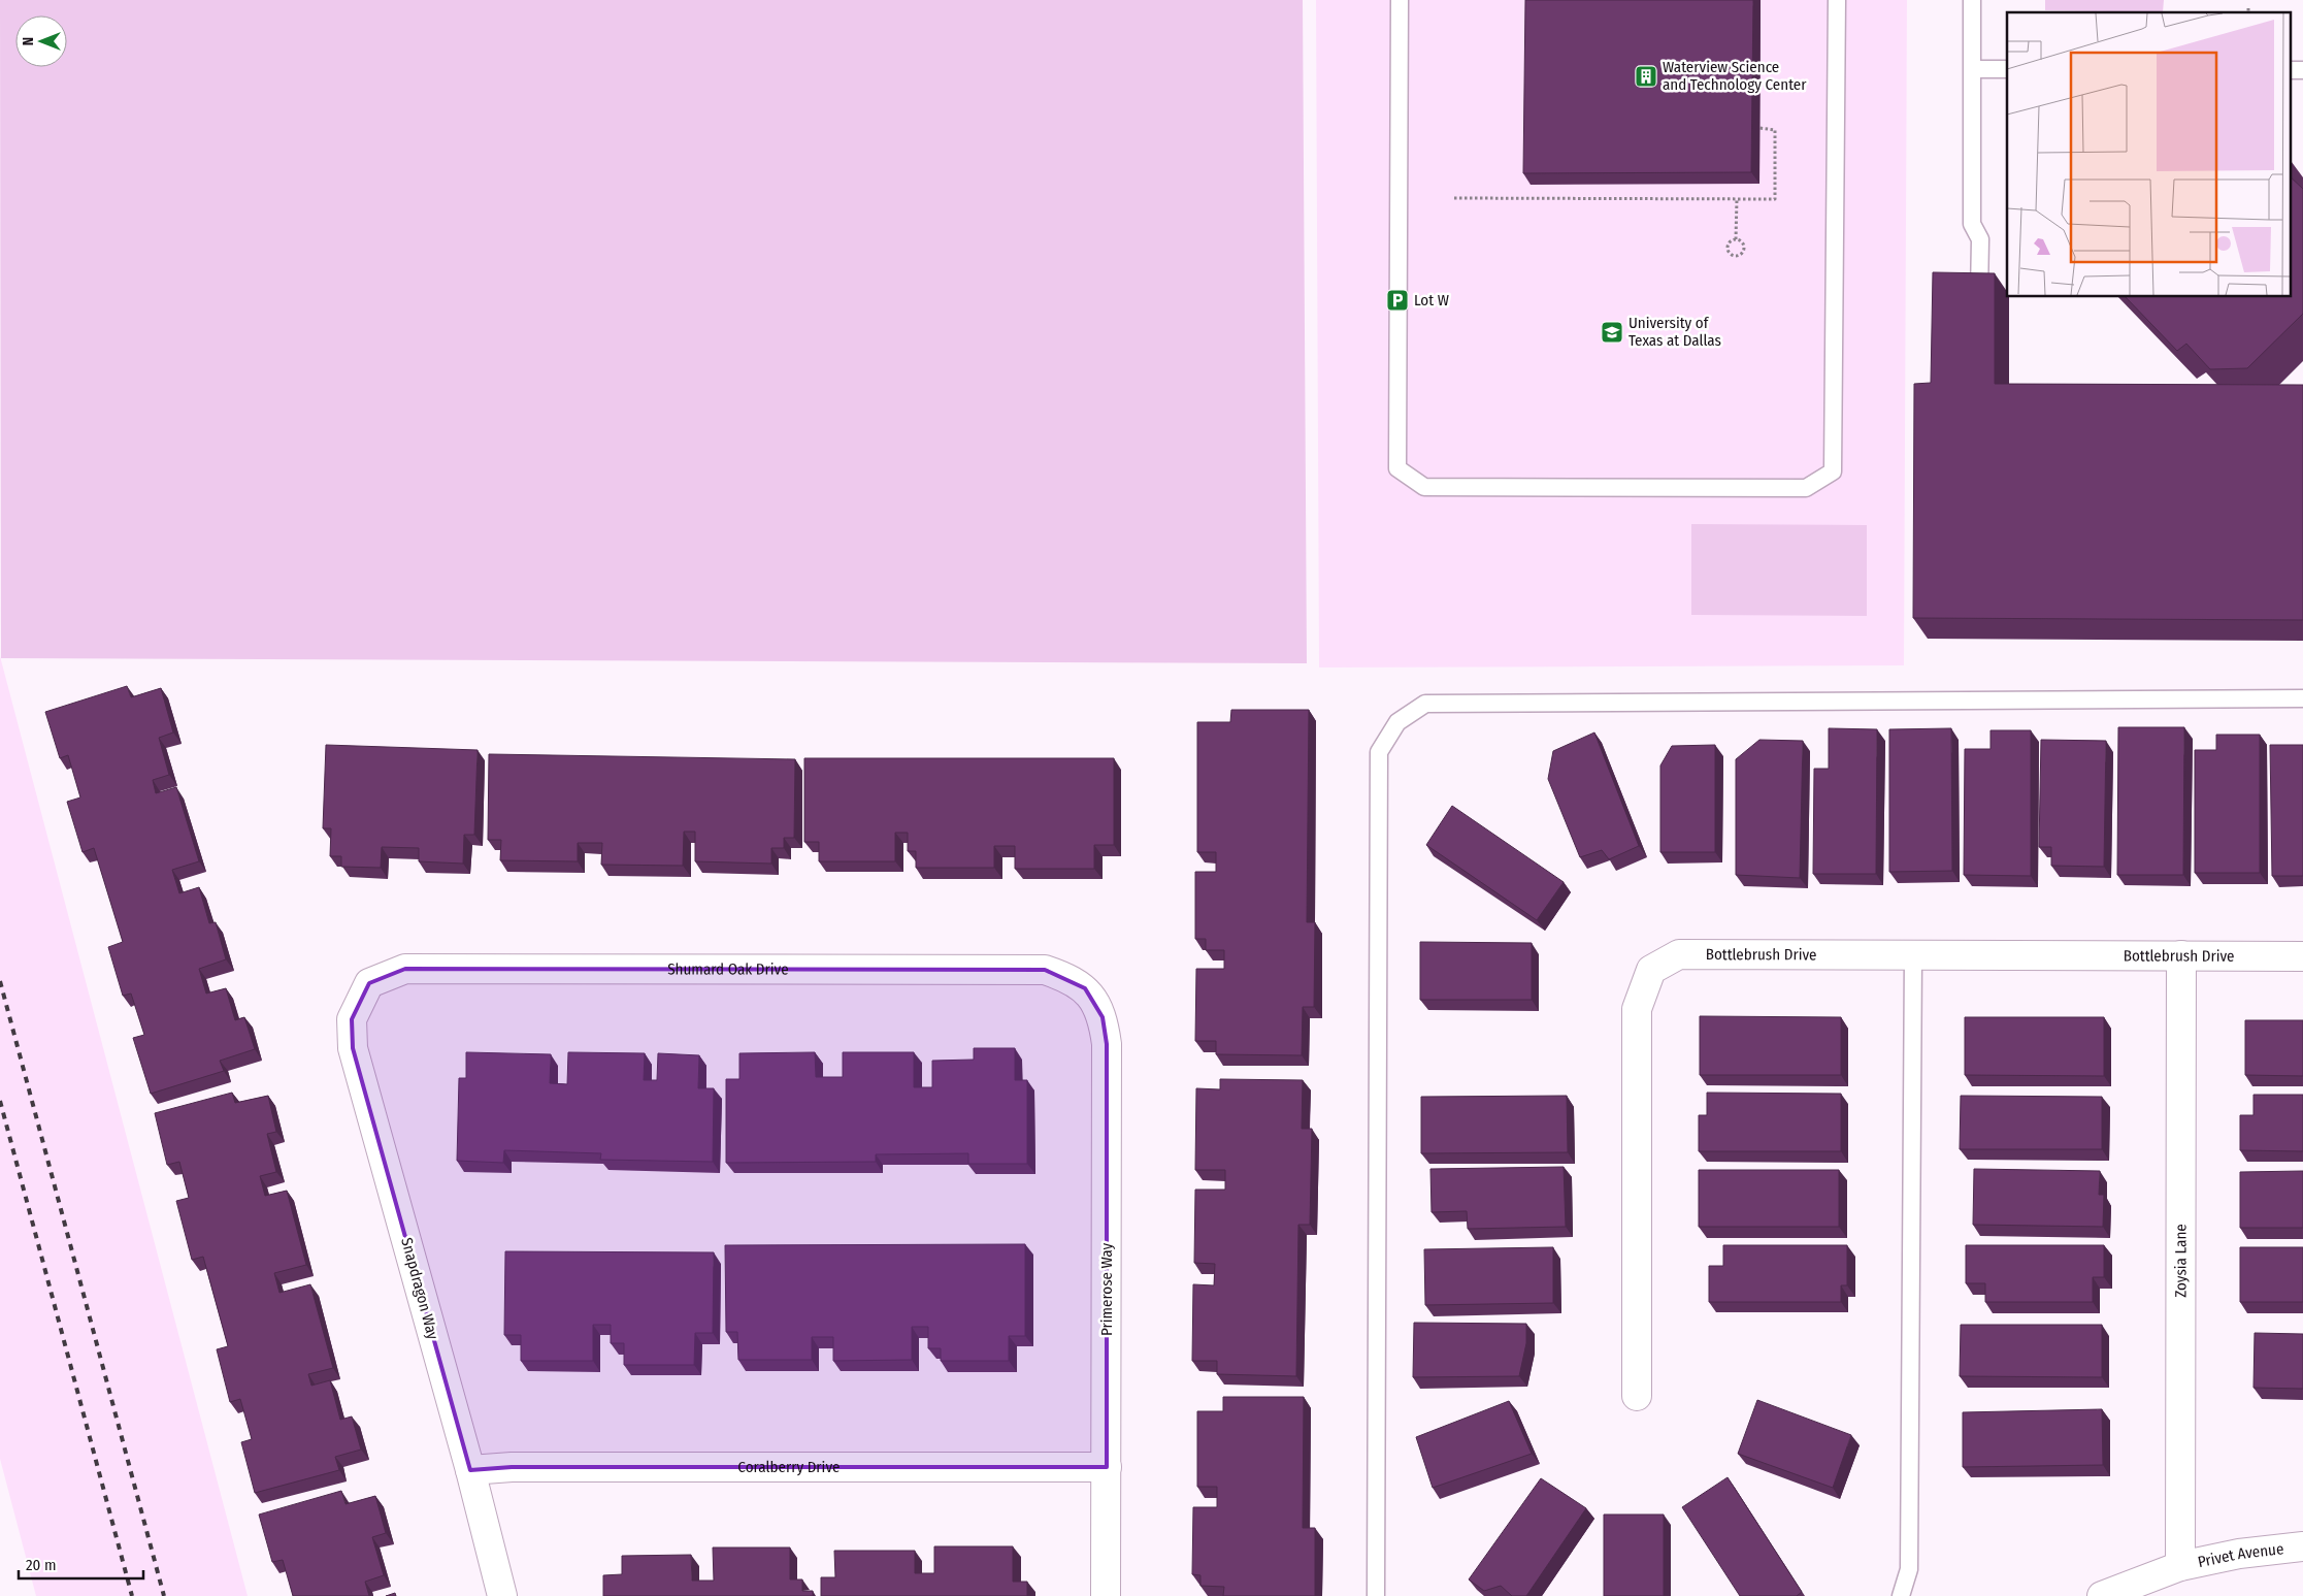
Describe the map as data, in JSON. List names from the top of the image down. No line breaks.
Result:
{"streets":{"street":["Bottlebrush Drive","Shumard Oak Drive","Zoysia Lane","Snapdragon Way","Primerose Way","Coralberry Drive","Privet Avenue"]},"crossings":[["Bottlebrush Drive","Zoysia Lane"],["Shumard Oak Drive","Snapdragon Way"],["Shumard Oak Drive","Primerose Way"],["Zoysia Lane","Privet Avenue"],["Snapdragon Way","Coralberry Drive"],["Primerose Way","Coralberry Drive"]],"places":{"building":["Waterview Science and Technology Center"],"parking":["Lot W"],"school or university":["University of Texas at Dallas"]},"scale_bar":"20 m","north":"left"}
